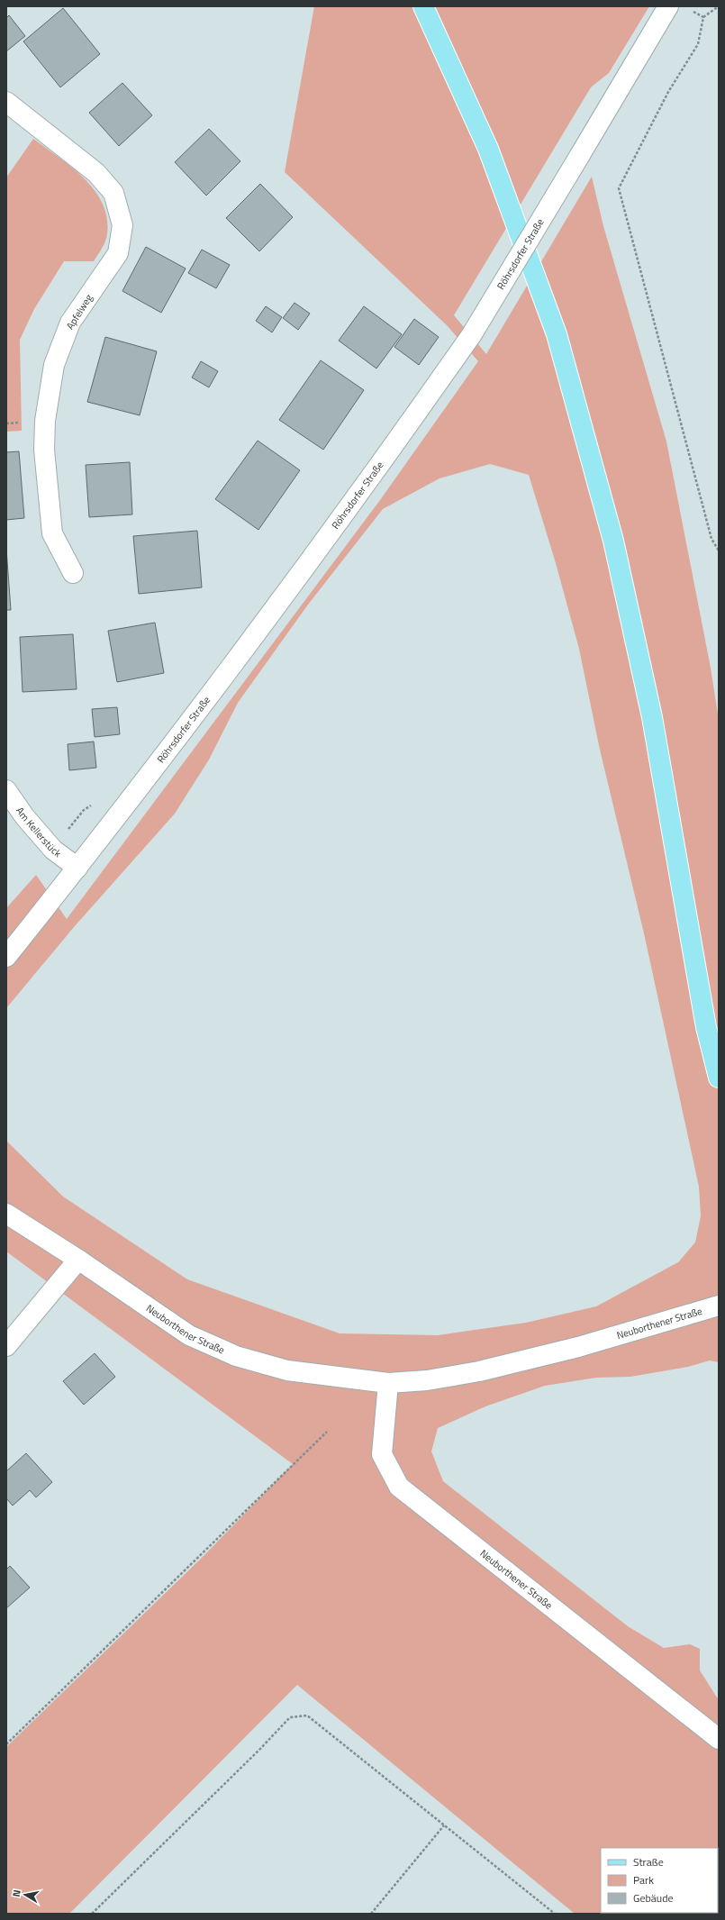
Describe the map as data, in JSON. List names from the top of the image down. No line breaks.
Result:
{"streets":{"street":["Röhrsdorfer Straße","Apfelweg","Am Kellerstück","Neuborthener Straße"]},"crossings":[["Röhrsdorfer Straße","Am Kellerstück"]],"legend":["Straße","Park","Gebäude"],"north":"left"}
